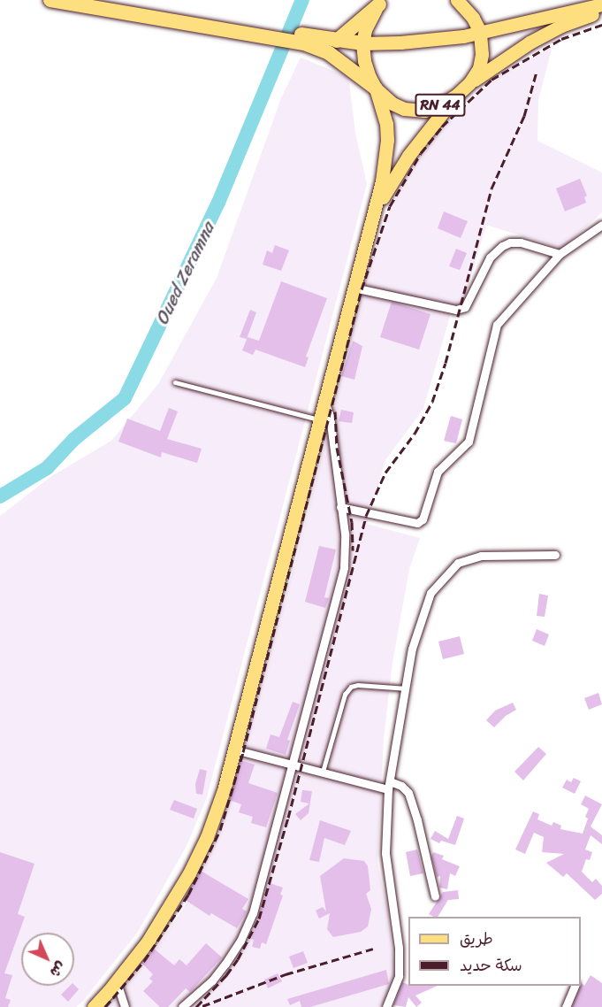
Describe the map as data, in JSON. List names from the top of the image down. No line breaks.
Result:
{"streets":{"highway":["RN 44"]},"water":["Oued Zeramna"],"legend":["طريق","سكة حديد"],"north":"bottom right"}
